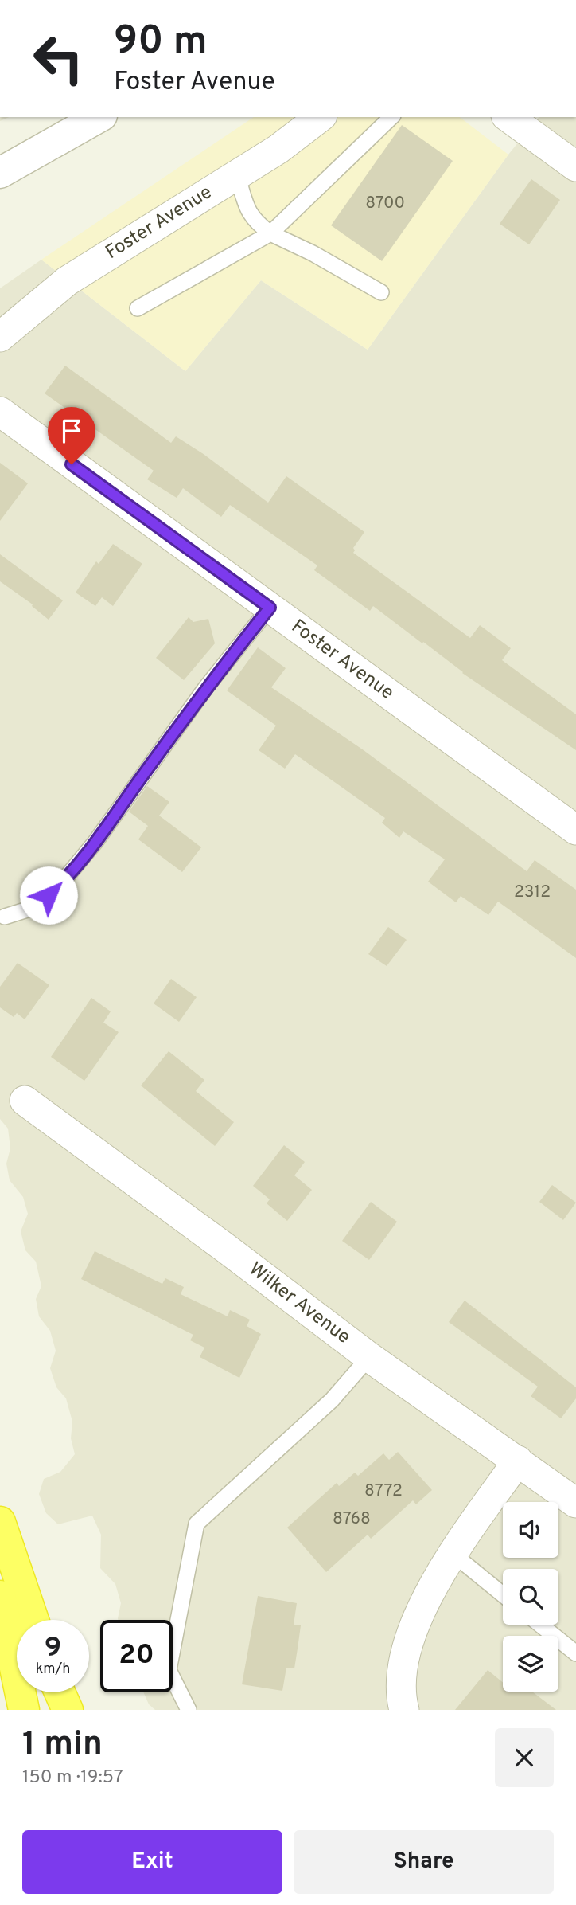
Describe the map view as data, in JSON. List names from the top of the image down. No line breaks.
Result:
{"streets":{"street":["Foster Avenue","Wilker Avenue"]},"house_numbers":["8700","2312","8772","8768"],"page":{"turn":["90 m","Foster Avenue"],"speed":"9 km/h","limit":"20","heading":["1 min","150 m · 19:57"],"buttons":["Exit","Share"]}}
